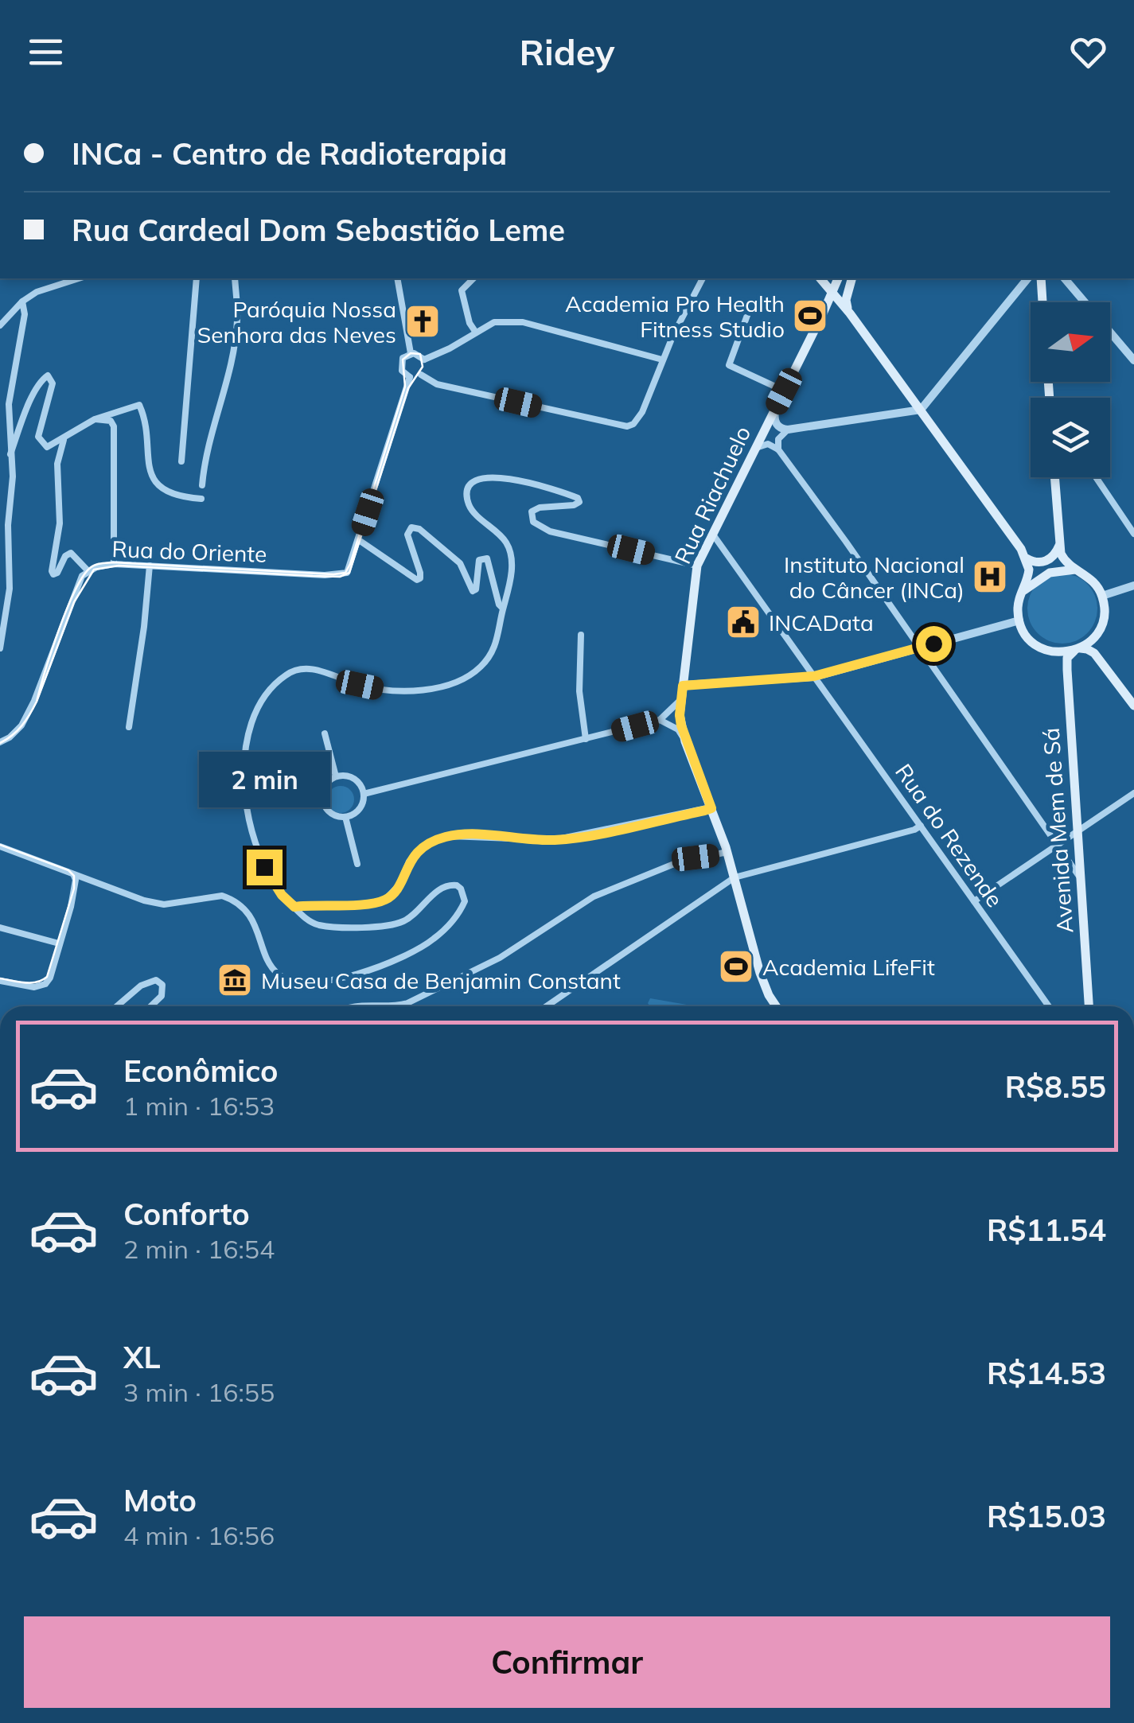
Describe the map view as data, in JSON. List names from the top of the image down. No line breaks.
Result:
{"streets":{"main road":["Rua Riachuelo","Avenida Mem de Sá"],"street":["Rua do Oriente","Rua do Rezende"]},"crossings":[["Rua Riachuelo","Rua do Rezende"]],"places":{"sports":["Academia Pro Health Fitness Studio","Academia LifeFit"],"church":["Paróquia Nossa Senhora das Neves"],"hospital":["Instituto Nacional do Câncer (INCa)"],"public building":["INCAData"],"museum":["Museu Casa de Benjamin Constant"]},"north":"right","page":{"header":"Ridey","banner":["INCa - Centro de Radioterapia","Rua Cardeal Dom Sebastião Leme"],"bubble":"2 min","list":[{"name":"Econômico","note":"1 min · 16:53","value":"R$8.55"},{"name":"Conforto","note":"2 min · 16:54","value":"R$11.54"},{"name":"XL","note":"3 min · 16:55","value":"R$14.53"},{"name":"Moto","note":"4 min · 16:56","value":"R$15.03"}],"buttons":"Confirmar"}}
